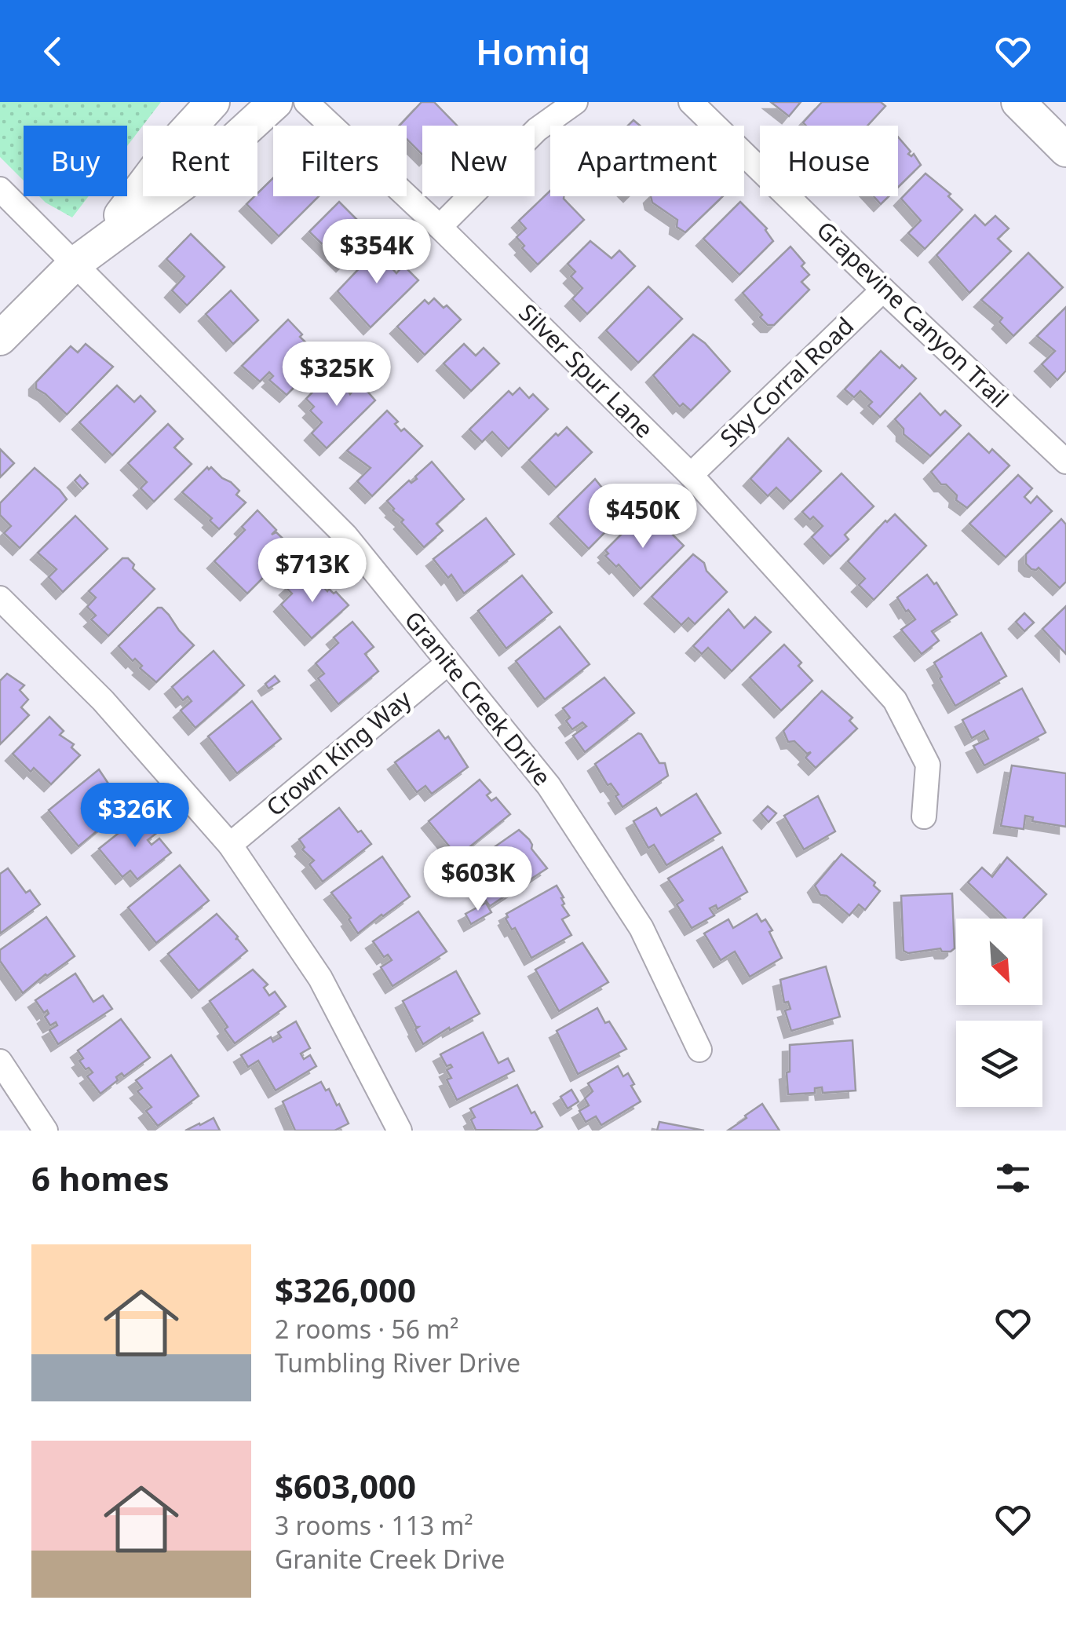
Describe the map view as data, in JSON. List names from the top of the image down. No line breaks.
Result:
{"streets":{"street":["Grapevine Canyon Trail","Silver Spur Lane","Sky Corral Road","Granite Creek Drive","Crown King Way"]},"crossings":[["Grapevine Canyon Trail","Sky Corral Road"],["Silver Spur Lane","Sky Corral Road"],["Granite Creek Drive","Crown King Way"]],"north":"bottom right","page":{"header":"Homiq","chip":["Buy","Rent","Filters","New","Apartment","House"],"price":["$354K","$325K","$450K","$713K","$326K","$603K"],"heading":"6 homes","list":[{"name":"$326,000","note":"2 rooms · 56 m² · Tumbling River Drive"},{"name":"$603,000","note":"3 rooms · 113 m² · Granite Creek Drive"}]}}
